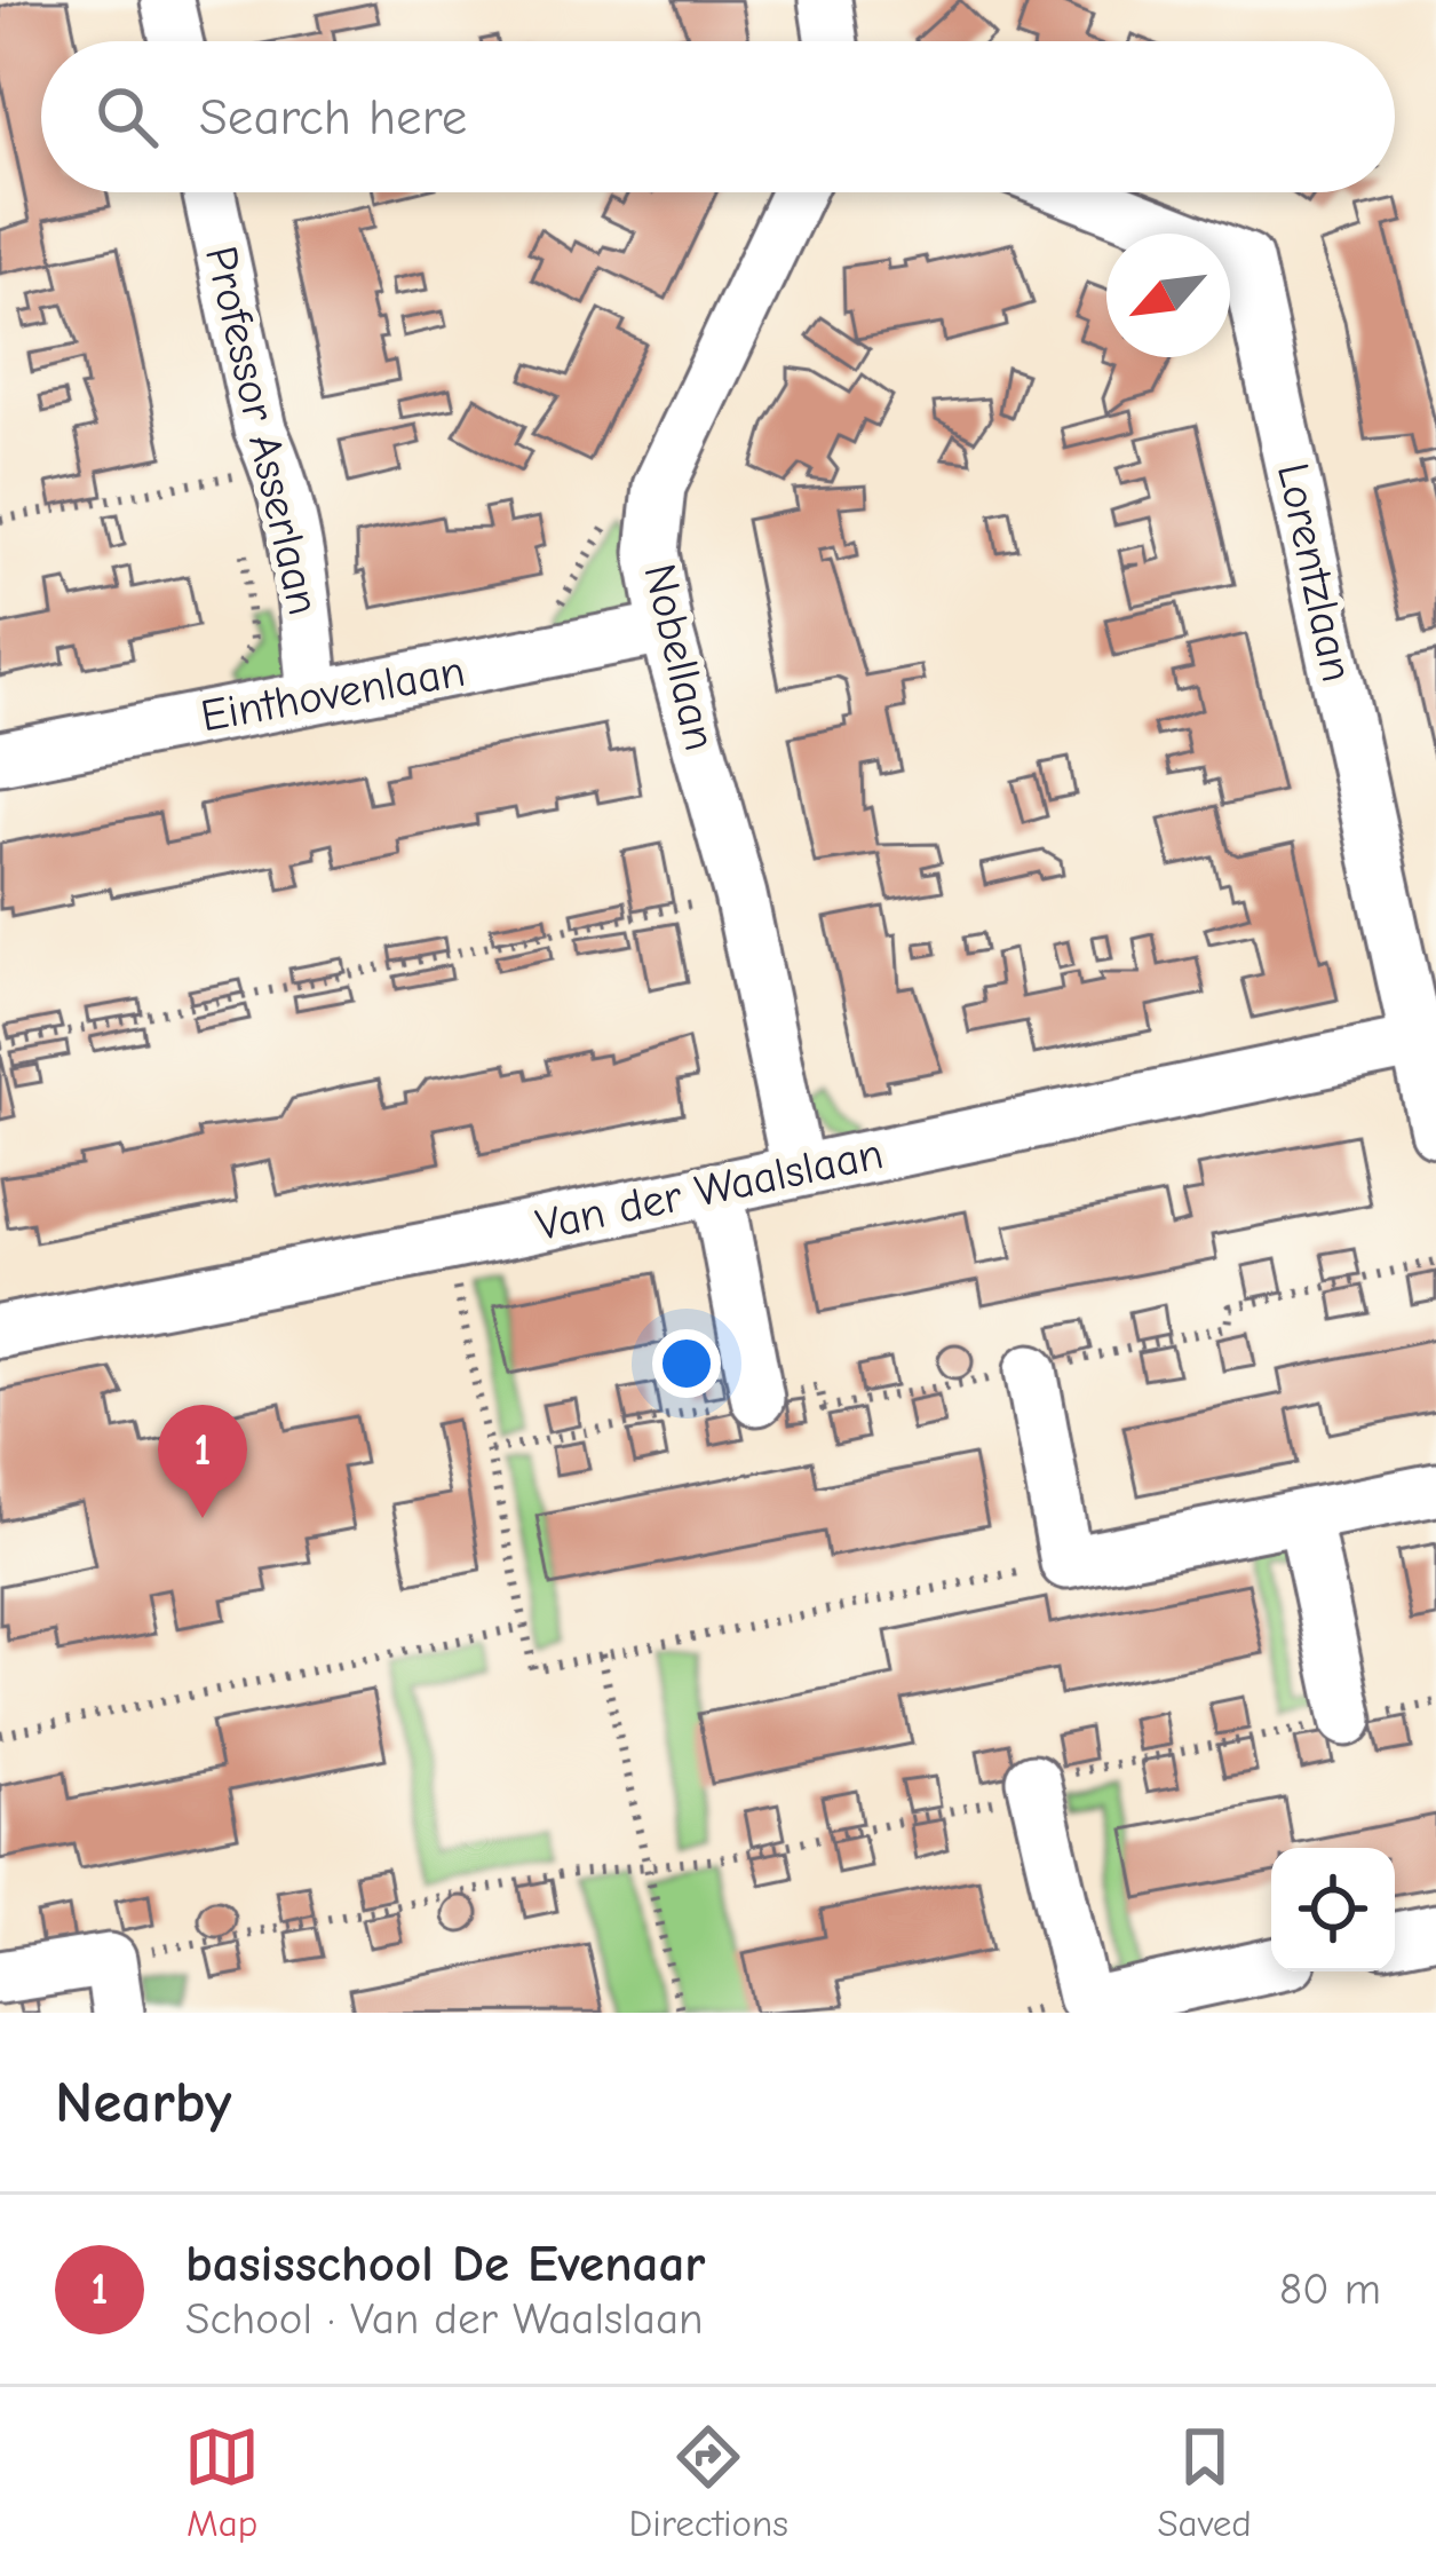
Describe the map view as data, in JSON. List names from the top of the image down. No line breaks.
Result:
{"streets":{"street":["Professor Asserlaan","Lorentzlaan","Nobellaan","Einthovenlaan","Van der Waalslaan"]},"crossings":[["Professor Asserlaan","Einthovenlaan"],["Lorentzlaan","Van der Waalslaan"],["Nobellaan","Einthovenlaan"],["Nobellaan","Van der Waalslaan"]],"north":"bottom left","page":{"search":"Search here","pins":"1","heading":"Nearby","list":[{"mark":"1","name":"basisschool De Evenaar","note":"School · Van der Waalslaan","value":"80 m"}],"nav":["Map","Directions","Saved"]}}
